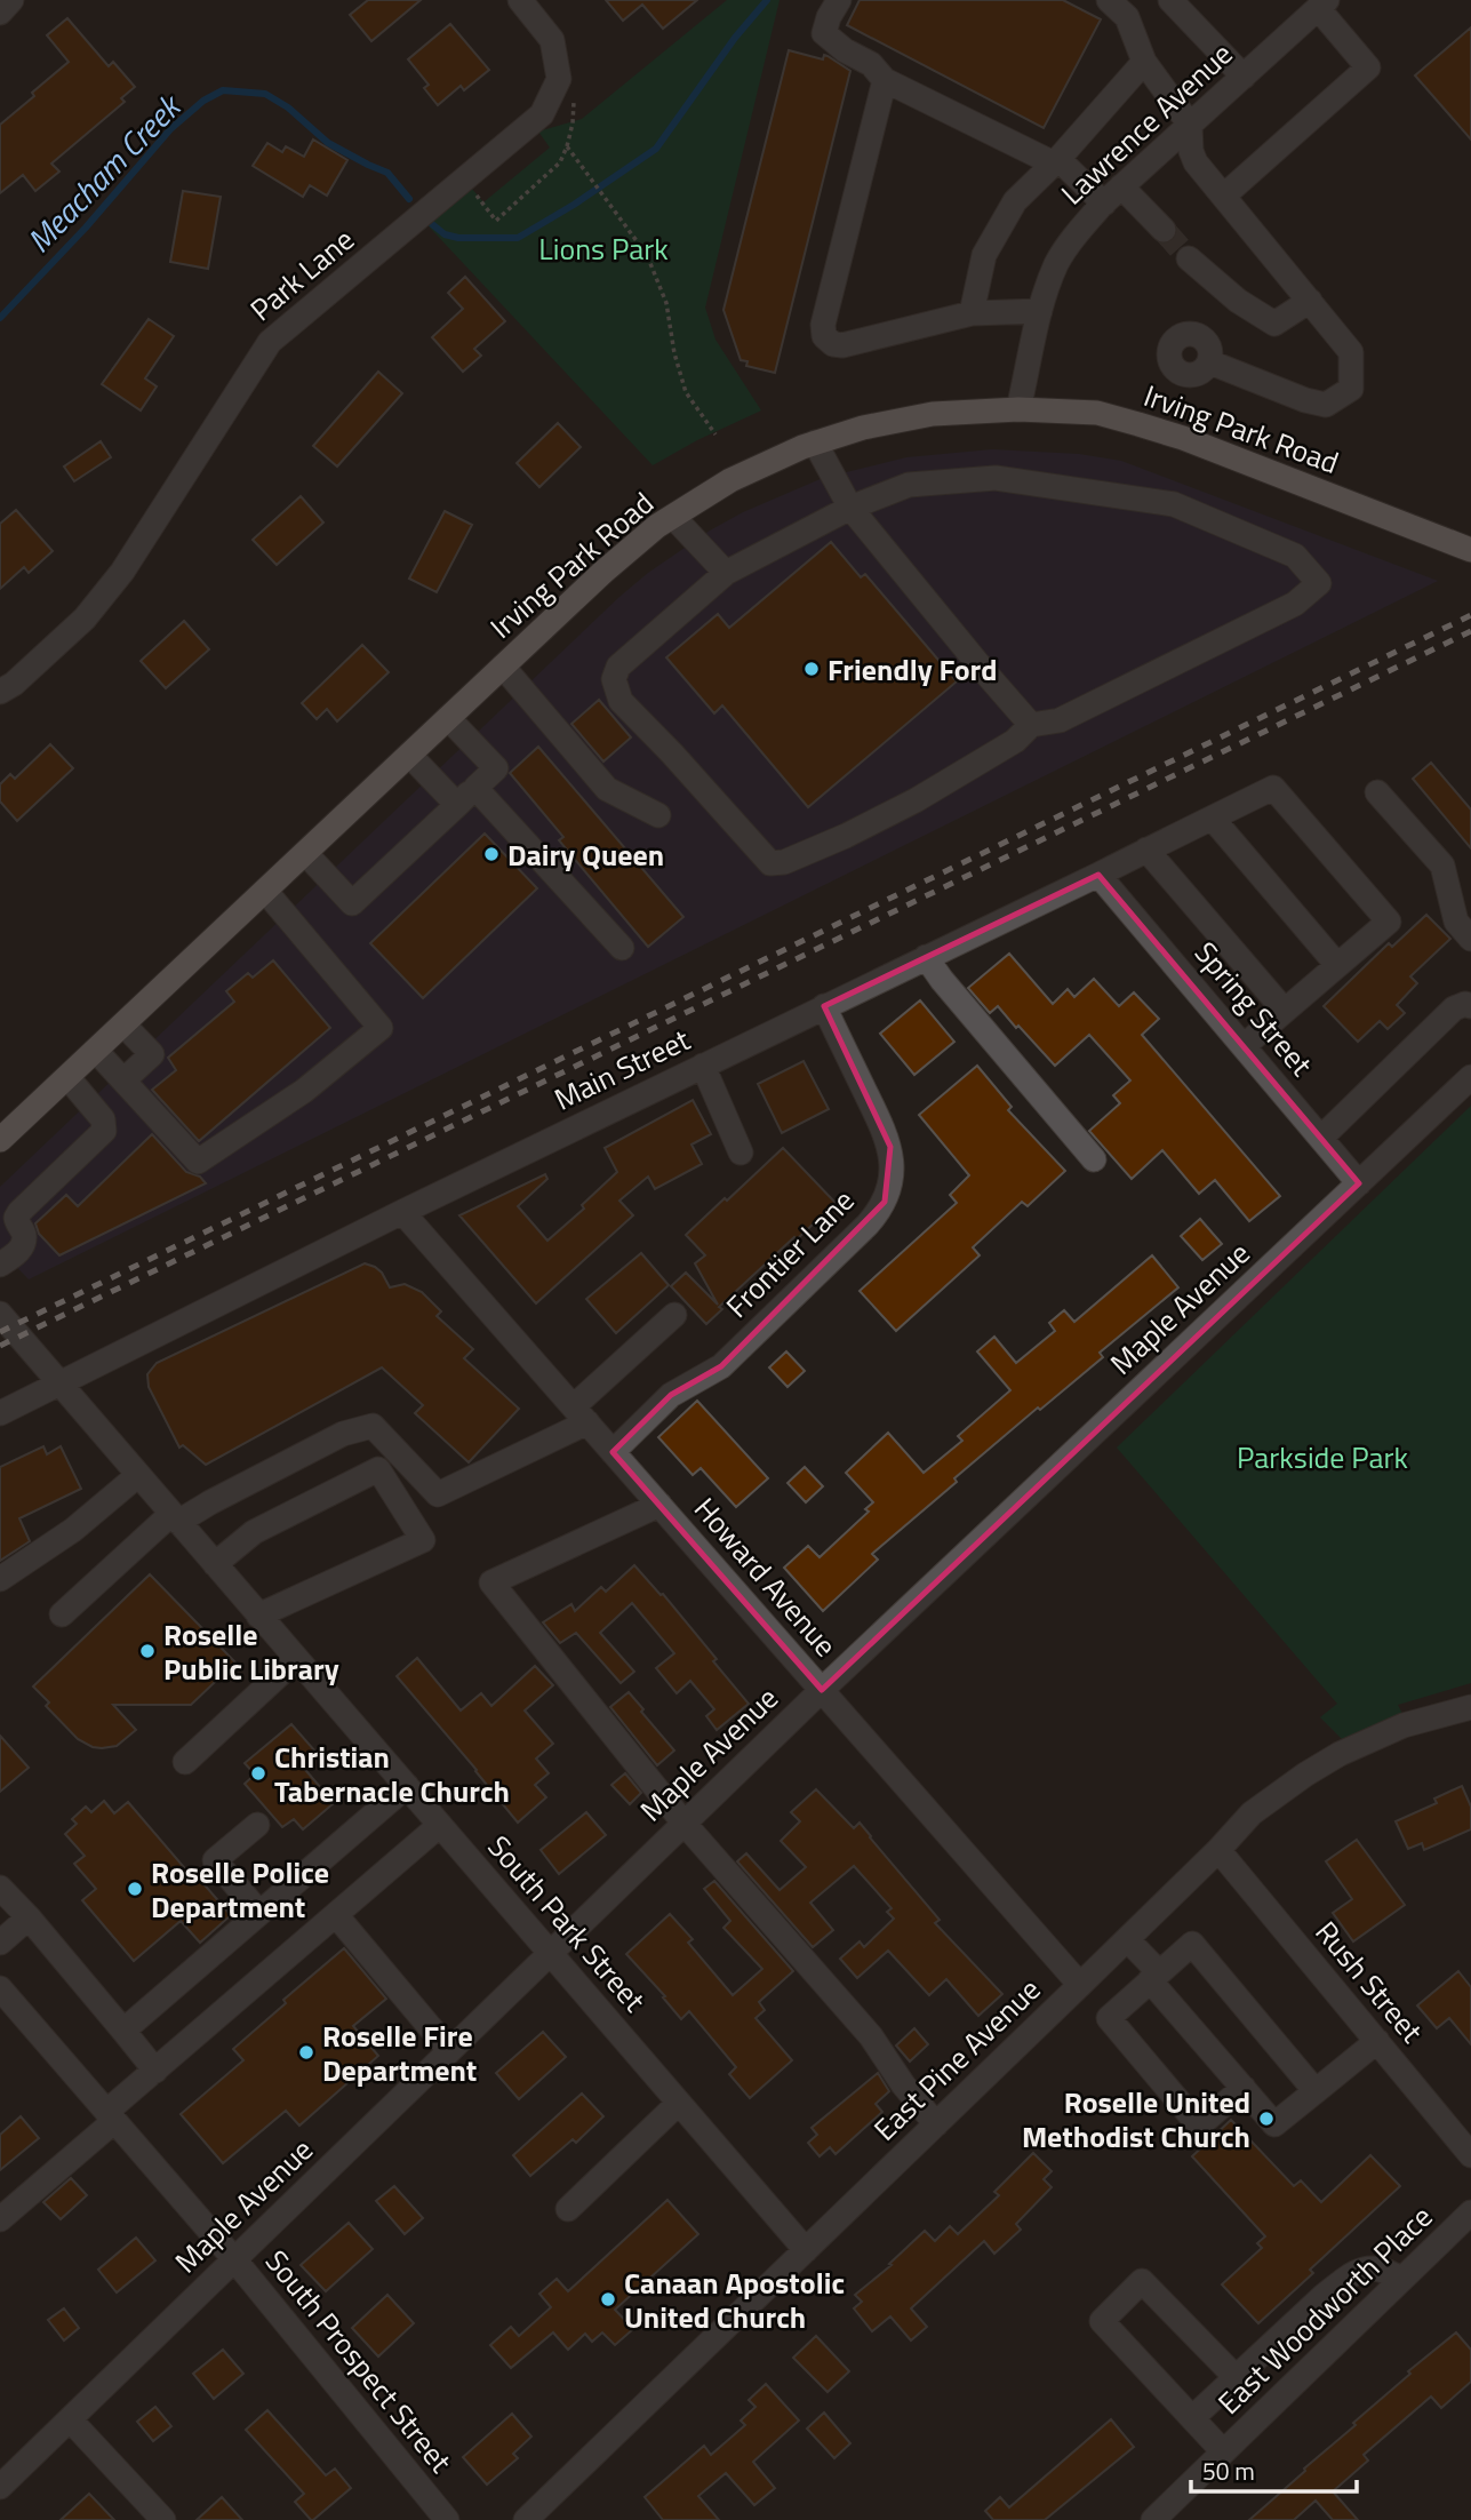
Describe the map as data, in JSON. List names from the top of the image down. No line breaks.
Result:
{"streets":{"main road":["Irving Park Road"],"street":["Lawrence Avenue","Park Lane","Spring Street","Main Street","Frontier Lane","Maple Avenue","Howard Avenue","South Park Street","Rush Street","East Pine Avenue","East Woodworth Place","South Prospect Street"]},"crossings":[["Lawrence Avenue","Irving Park Road"],["Spring Street","Main Street"],["Spring Street","Maple Avenue"],["Main Street","Frontier Lane"],["Main Street","Howard Avenue"],["Main Street","South Park Street"],["Frontier Lane","Howard Avenue"],["Maple Avenue","Howard Avenue"],["Maple Avenue","South Park Street"],["Maple Avenue","South Prospect Street"],["Howard Avenue","East Pine Avenue"],["South Park Street","East Pine Avenue"],["Rush Street","East Pine Avenue"]],"water":["Meacham Creek"],"parks":["Lions Park","Parkside Park"],"places":["Friendly Ford","Dairy Queen","Roselle Public Library","Christian Tabernacle Church","Roselle Police Department","Roselle Fire Department","Roselle United Methodist Church","Canaan Apostolic United Church"],"scale_bar":"50 m"}
